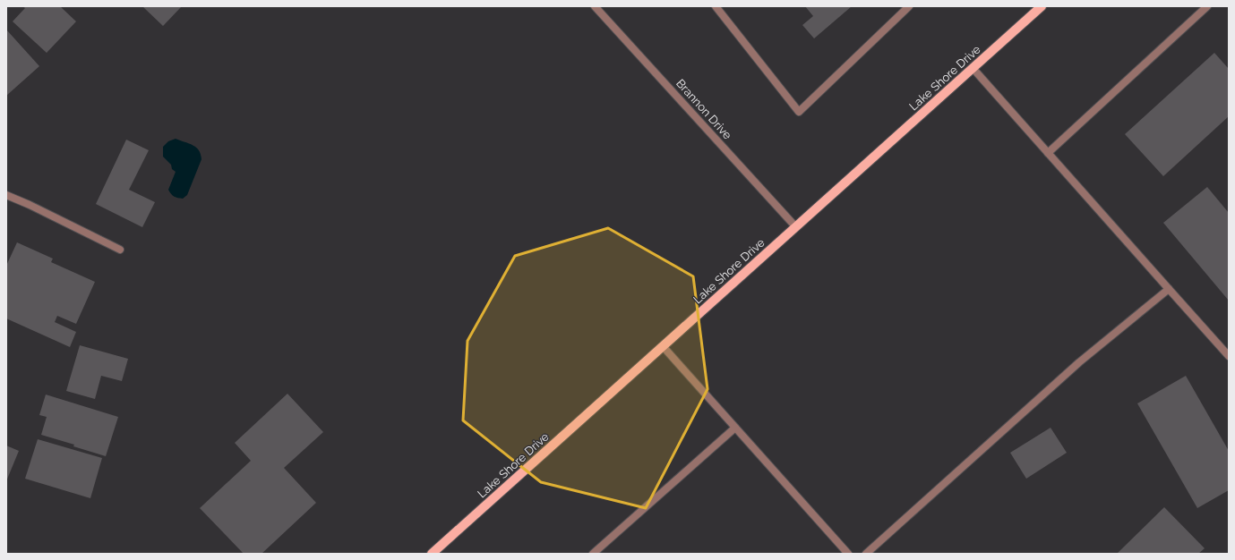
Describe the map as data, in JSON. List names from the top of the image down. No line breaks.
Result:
{"streets":{"main road":["Lake Shore Drive"],"street":["Brannon Drive"]},"crossings":[["Lake Shore Drive","Brannon Drive"]]}
